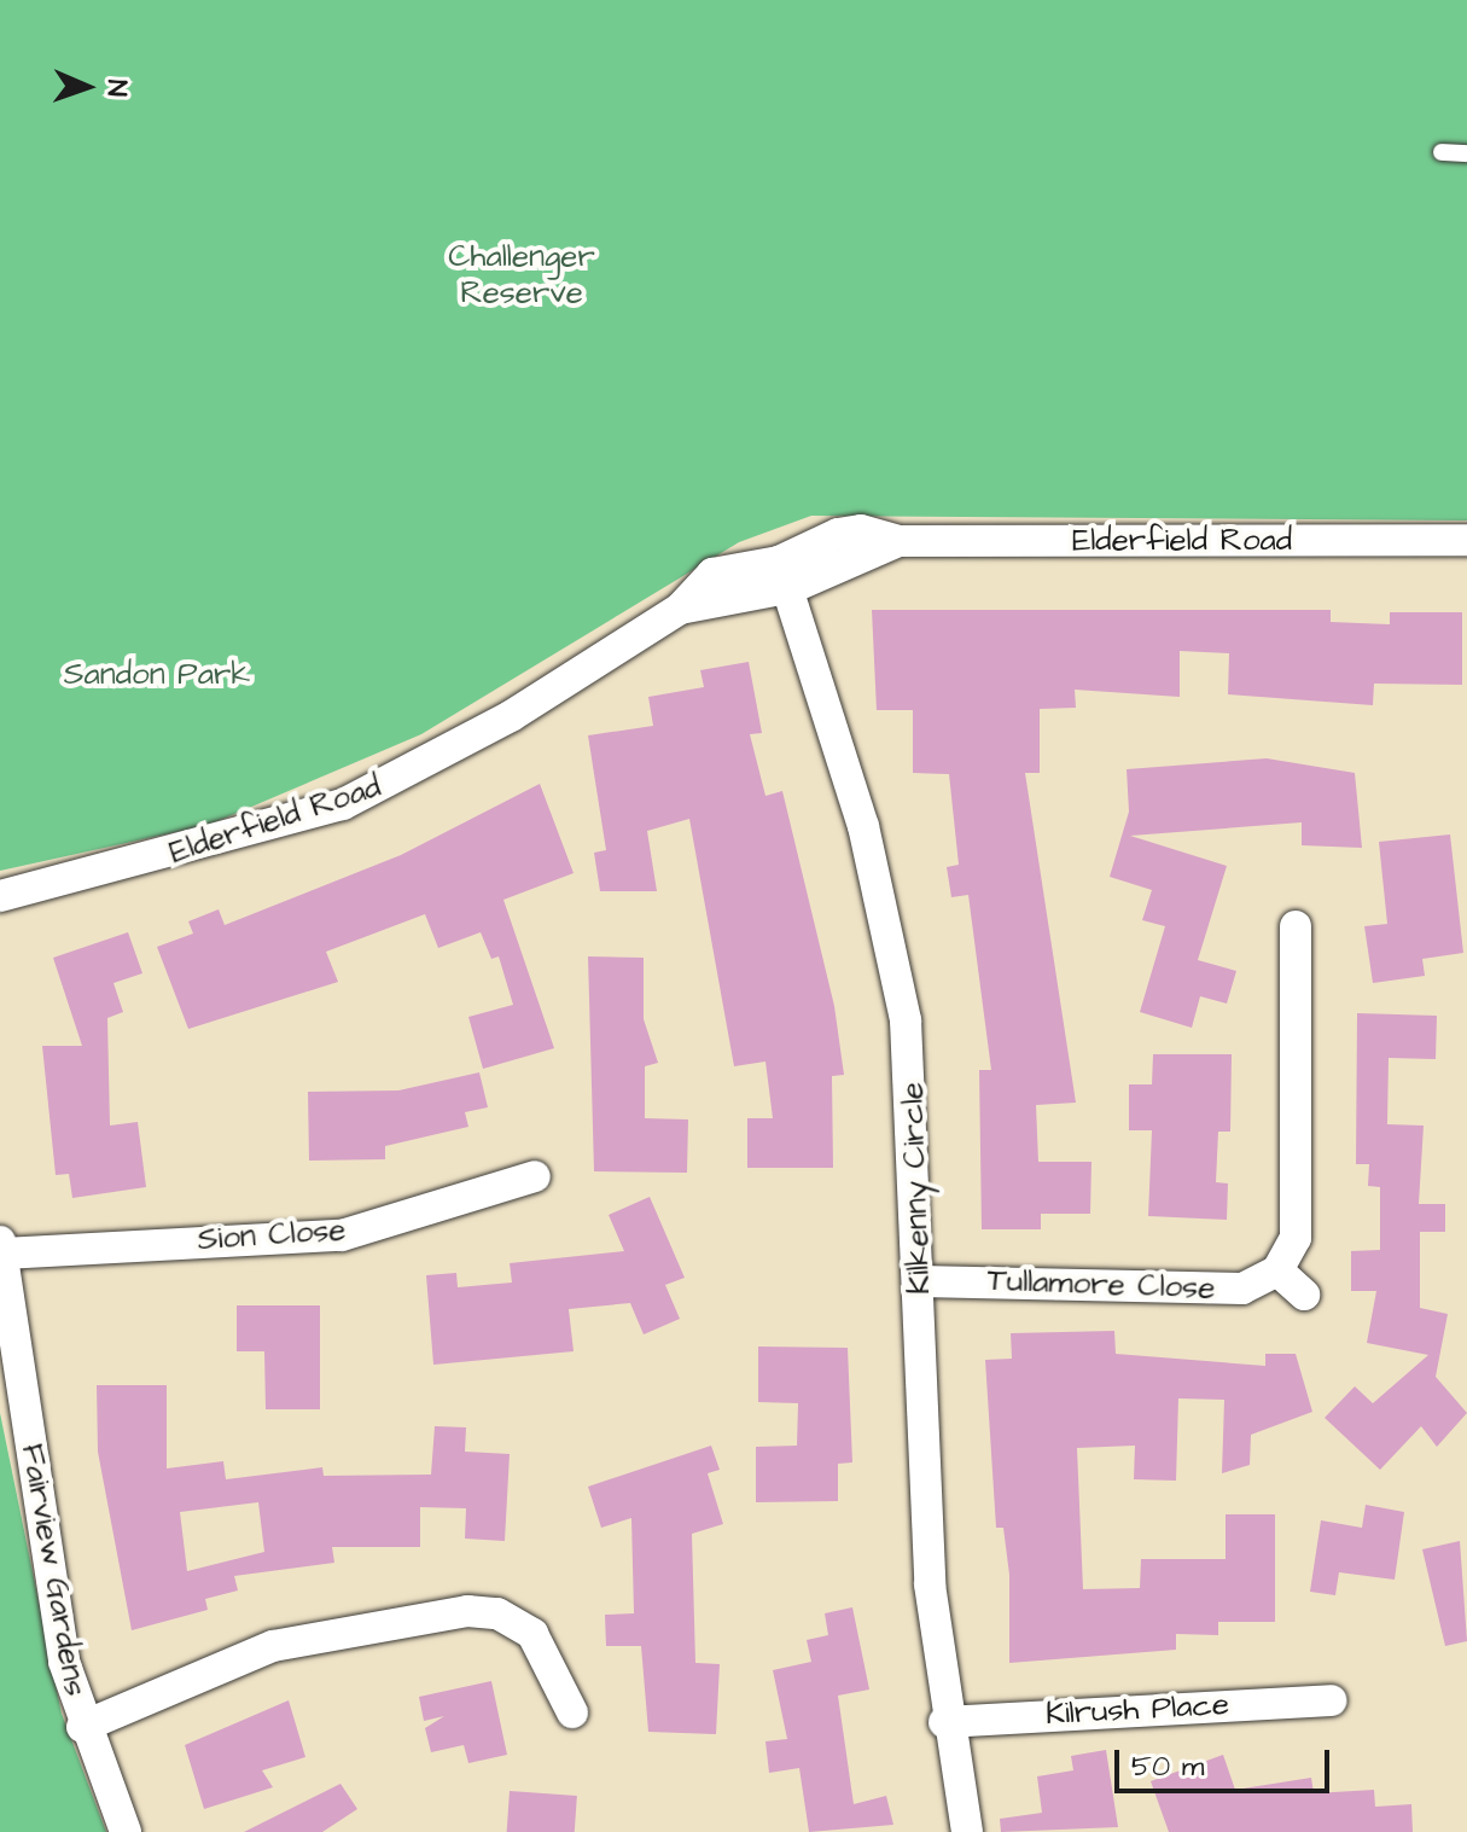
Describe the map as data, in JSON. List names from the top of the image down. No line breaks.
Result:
{"streets":{"street":["Elderfield Road","Kilkenny Circle","Sion Close","Tullamore Close","Fairview Gardens","Kilrush Place"]},"crossings":[["Elderfield Road","Kilkenny Circle"],["Kilkenny Circle","Tullamore Close"],["Kilkenny Circle","Kilrush Place"],["Sion Close","Fairview Gardens"]],"parks":["Challenger Reserve","Sandon Park"],"scale_bar":"50 m","north":"right"}
